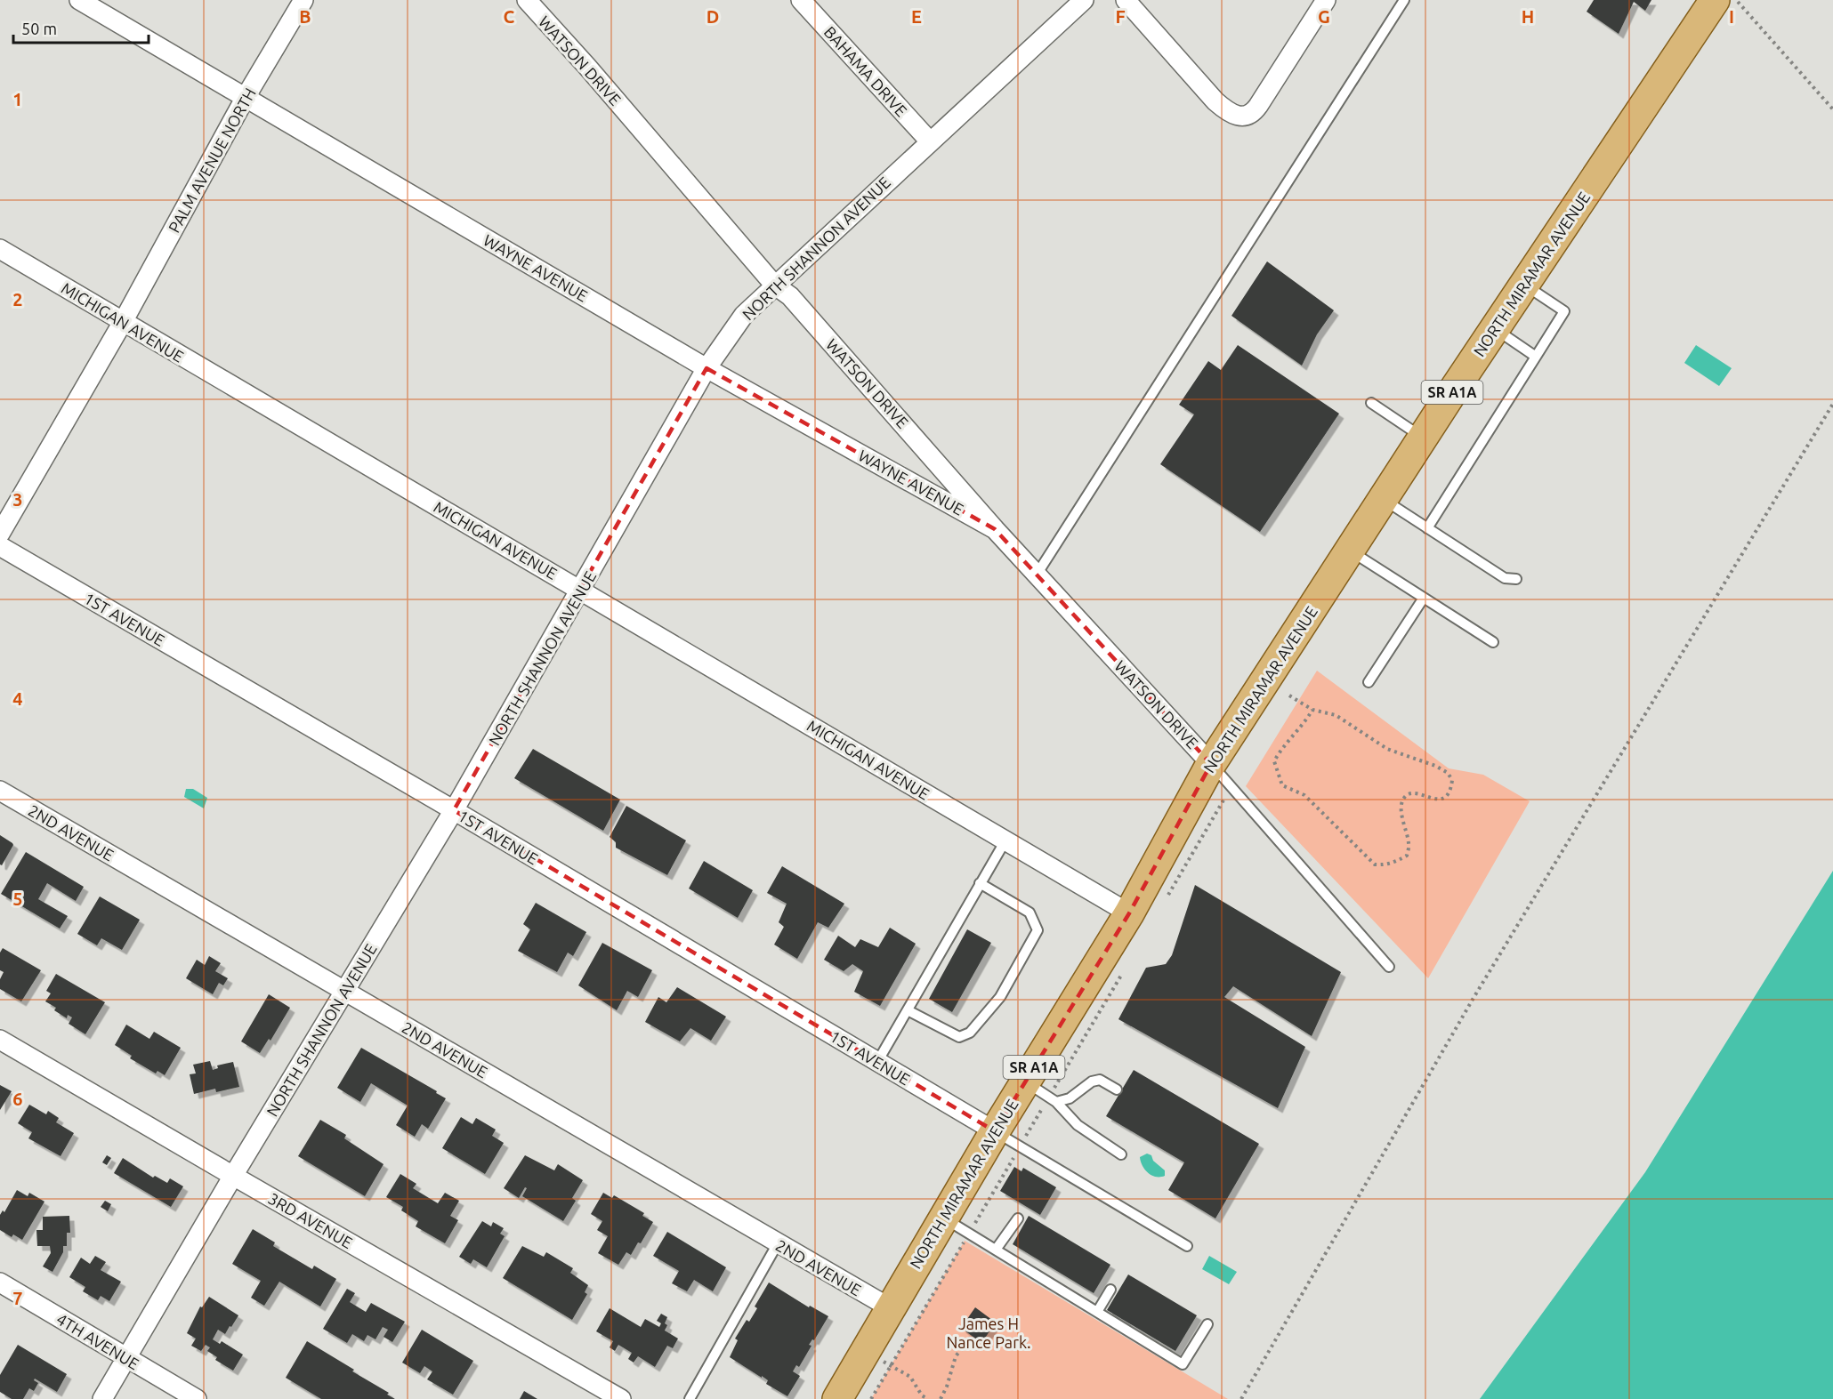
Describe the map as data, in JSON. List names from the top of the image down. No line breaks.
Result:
{"streets":{"main road":["NORTH MIRAMAR AVENUE","SR A1A"],"street":["WATSON DRIVE","BAHAMA DRIVE","PALM AVENUE NORTH","NORTH SHANNON AVENUE","WAYNE AVENUE","MICHIGAN AVENUE","1ST AVENUE","2ND AVENUE","3RD AVENUE","4TH AVENUE"]},"crossings":[["WATSON DRIVE","NORTH SHANNON AVENUE"],["WATSON DRIVE","WAYNE AVENUE"],["WATSON DRIVE","NORTH MIRAMAR AVENUE"],["BAHAMA DRIVE","NORTH SHANNON AVENUE"],["PALM AVENUE NORTH","WAYNE AVENUE"],["PALM AVENUE NORTH","MICHIGAN AVENUE"],["NORTH SHANNON AVENUE","WAYNE AVENUE"],["NORTH SHANNON AVENUE","MICHIGAN AVENUE"],["NORTH SHANNON AVENUE","1ST AVENUE"],["NORTH SHANNON AVENUE","2ND AVENUE"],["NORTH SHANNON AVENUE","3RD AVENUE"],["NORTH SHANNON AVENUE","4TH AVENUE"],["NORTH MIRAMAR AVENUE","MICHIGAN AVENUE"],["NORTH MIRAMAR AVENUE","1ST AVENUE"],["NORTH MIRAMAR AVENUE","2ND AVENUE"]],"parks":["James H Nance Park."],"scale_bar":"50 m","grid":{"columns":["B","C","D","E","F","G","H","I"],"rows":["1","2","3","4","5","6","7"]}}
